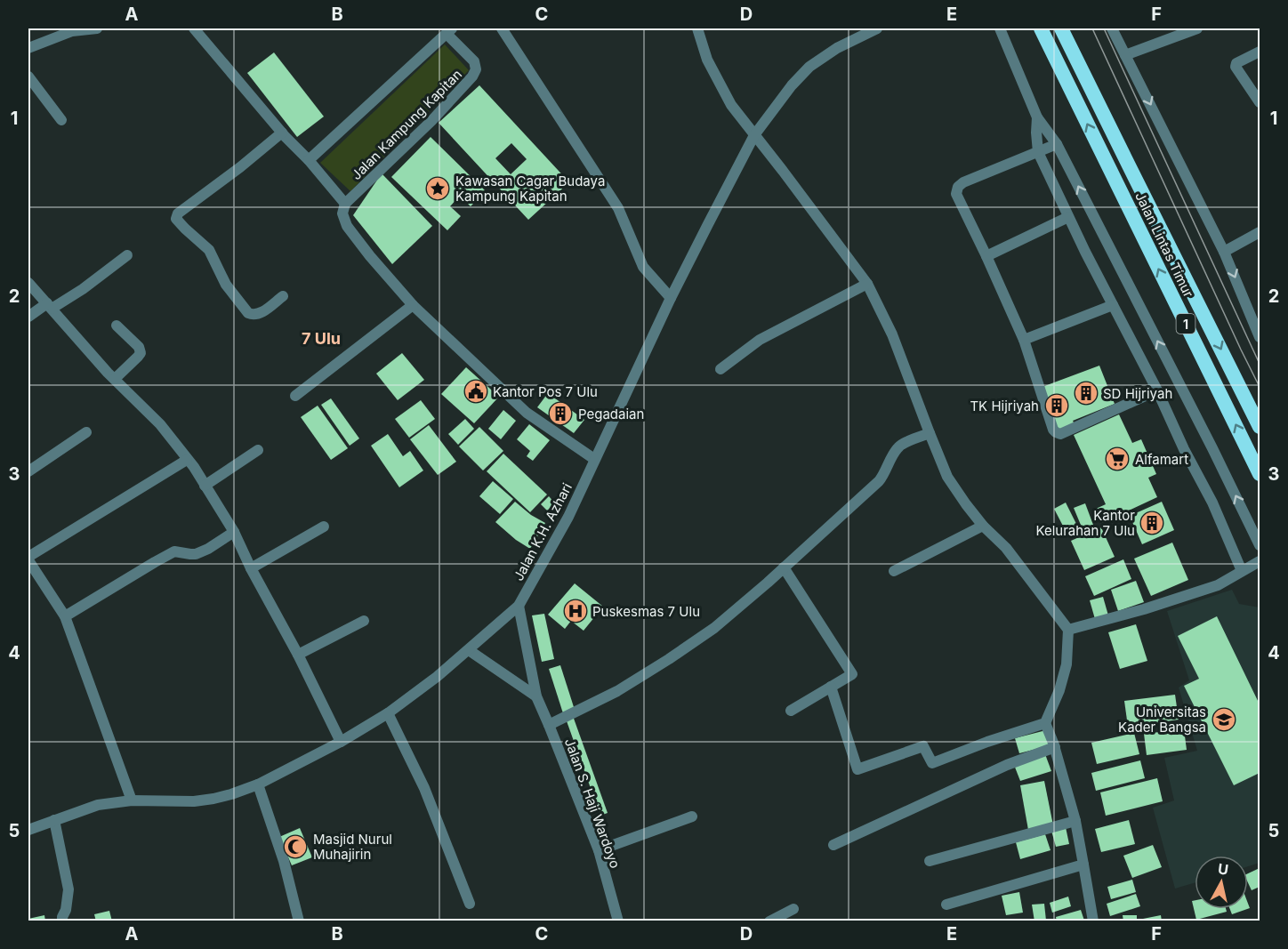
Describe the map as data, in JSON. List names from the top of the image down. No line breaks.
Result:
{"streets":{"highway":["Jalan Lintas Timur","1"],"street":["Jalan Kampung Kapitan","Jalan K.H. Azhari","Jalan S. Haji Wardoyo"]},"crossings":[["Jalan K.H. Azhari","Jalan S. Haji Wardoyo"]],"districts":["7 Ulu"],"places":{"place":["Kawasan Cagar Budaya Kampung Kapitan"],"public building":["Kantor Pos 7 Ulu"],"building":["SD Hijriyah","TK Hijriyah","Pegadaian","Kantor Kelurahan 7 Ulu"],"supermarket":["Alfamart"],"hospital":["Puskesmas 7 Ulu"],"school or university":["Universitas Kader Bangsa"],"mosque":["Masjid Nurul Muhajirin"]},"north":"top","grid":{"columns":["A","B","C","D","E","F"],"rows":["1","2","3","4","5"]}}
